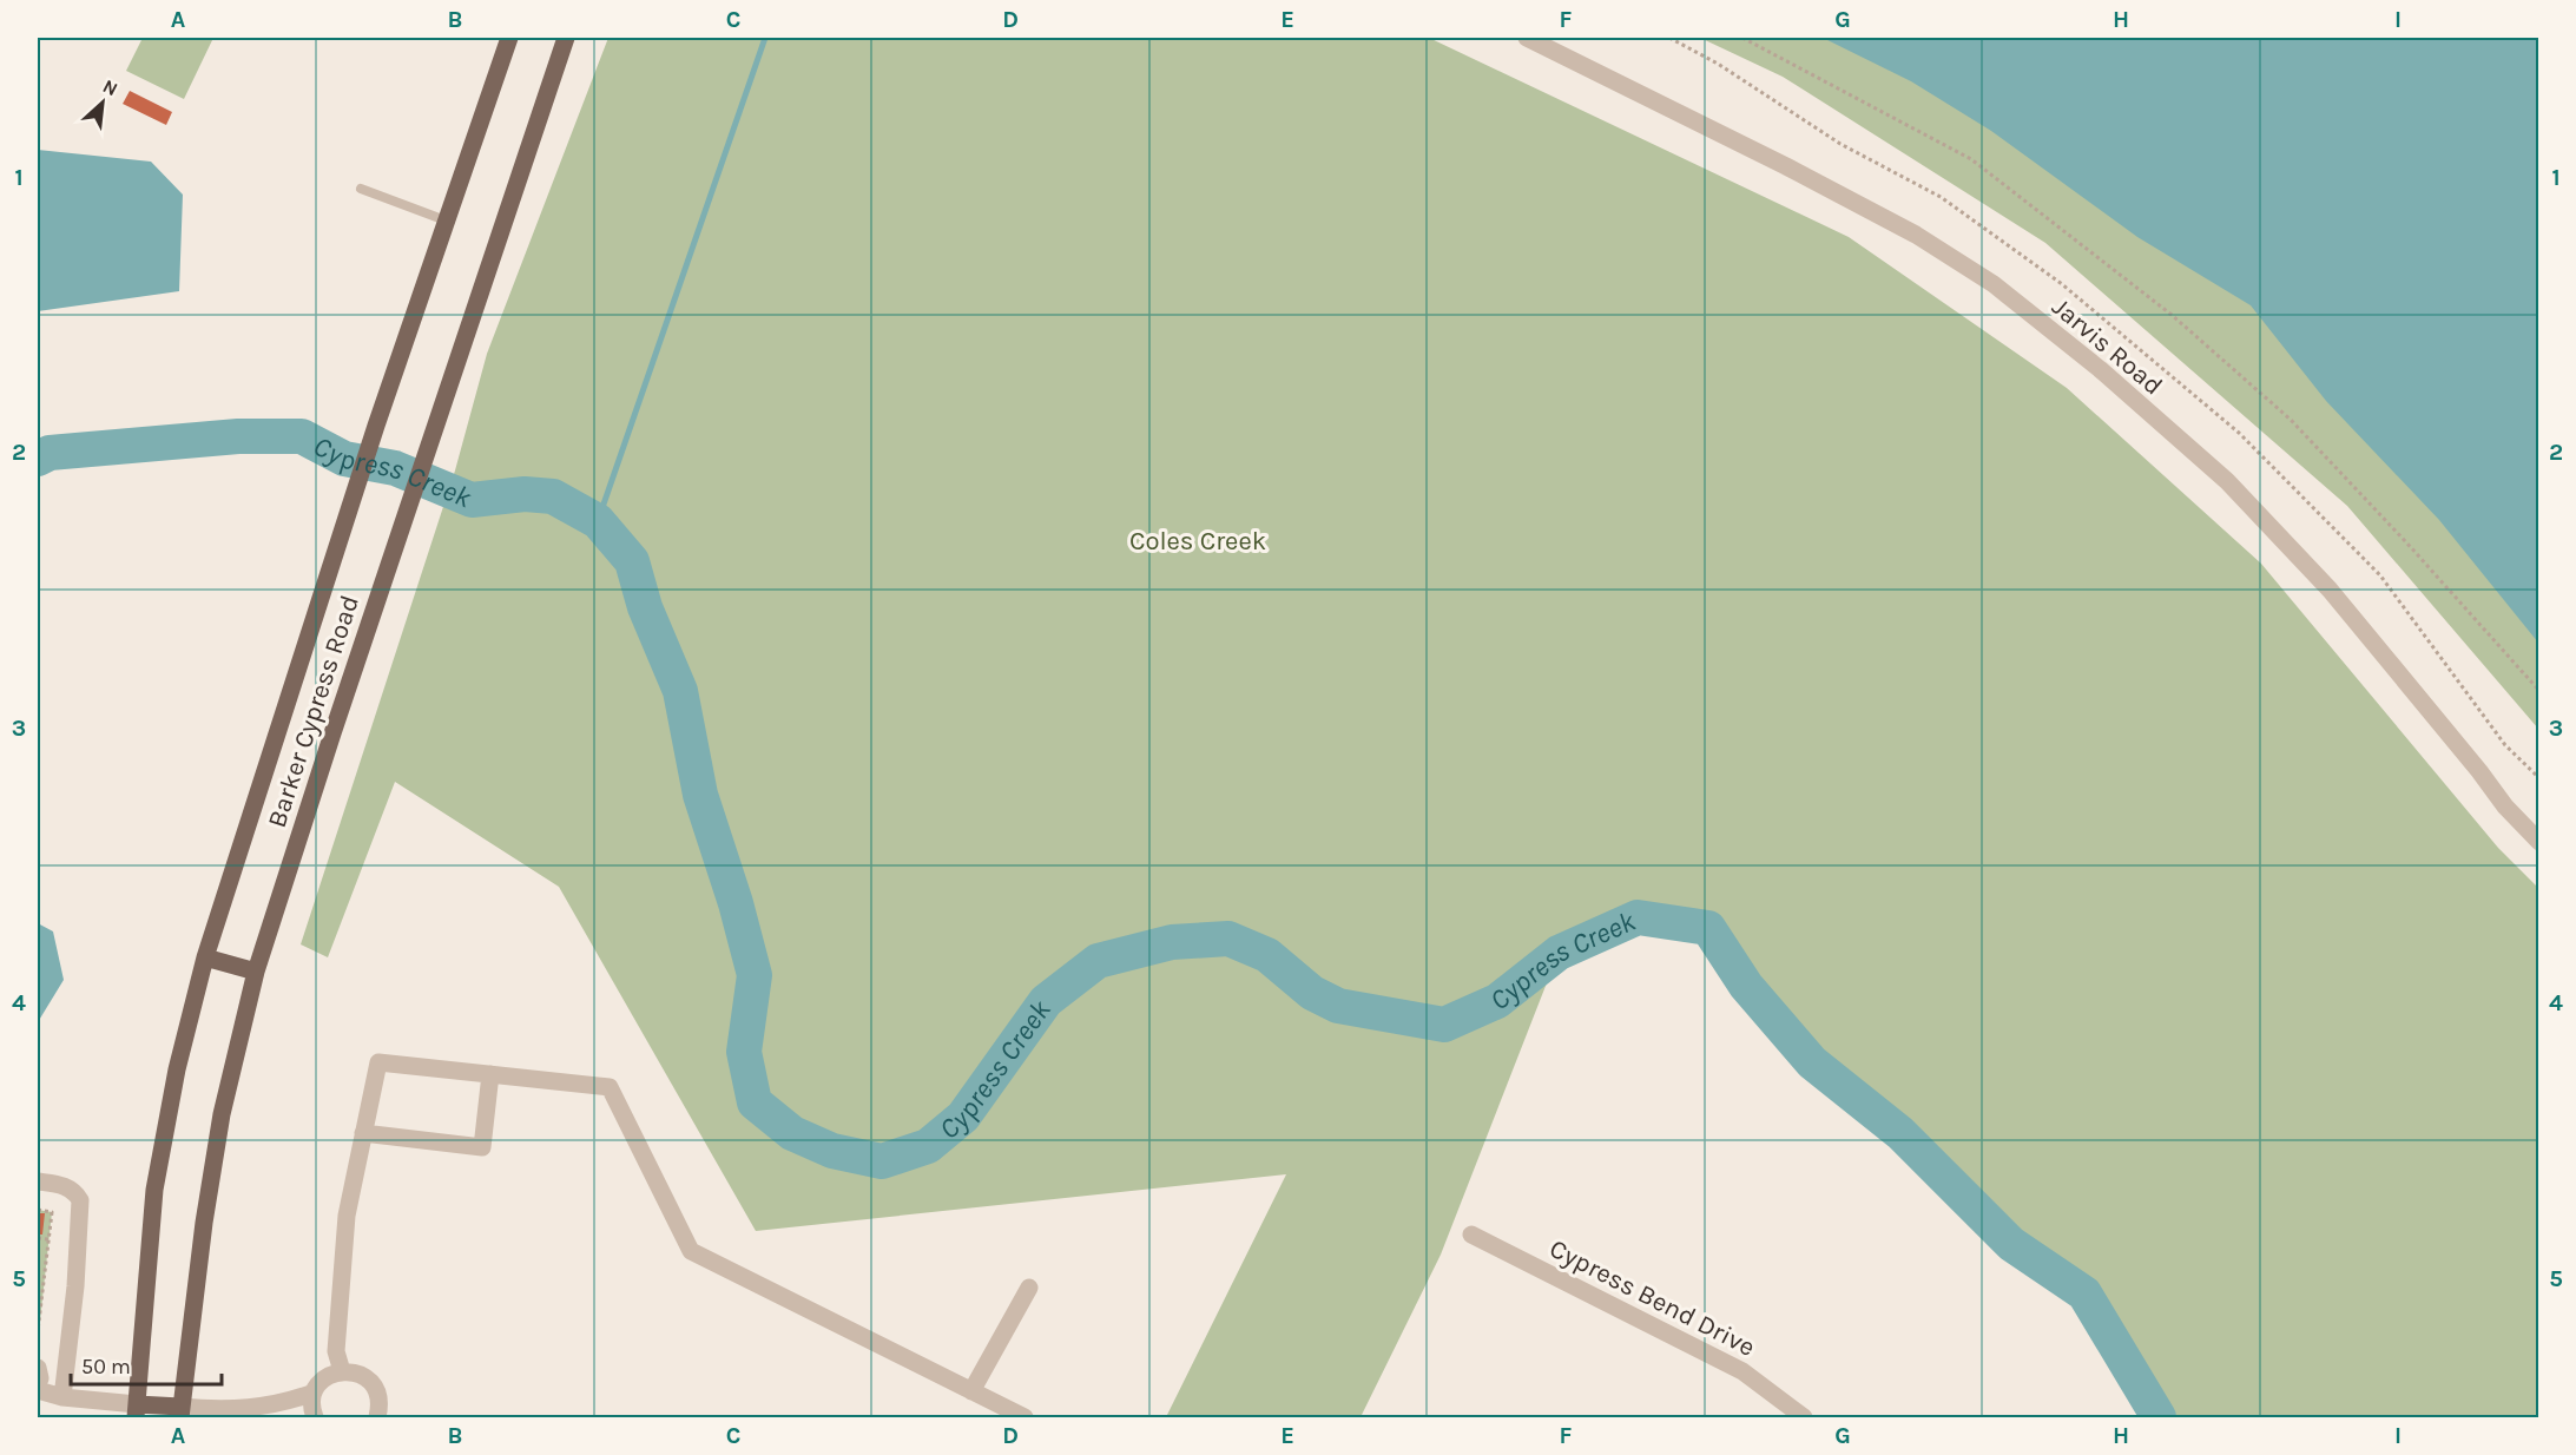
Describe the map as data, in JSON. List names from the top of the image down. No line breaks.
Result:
{"streets":{"main road":["Barker Cypress Road"],"street":["Jarvis Road","Cypress Bend Drive"]},"water":["Cypress Creek"],"parks":["Coles Creek"],"scale_bar":"50 m","north":"top right","grid":{"columns":["A","B","C","D","E","F","G","H","I"],"rows":["1","2","3","4","5"]}}
